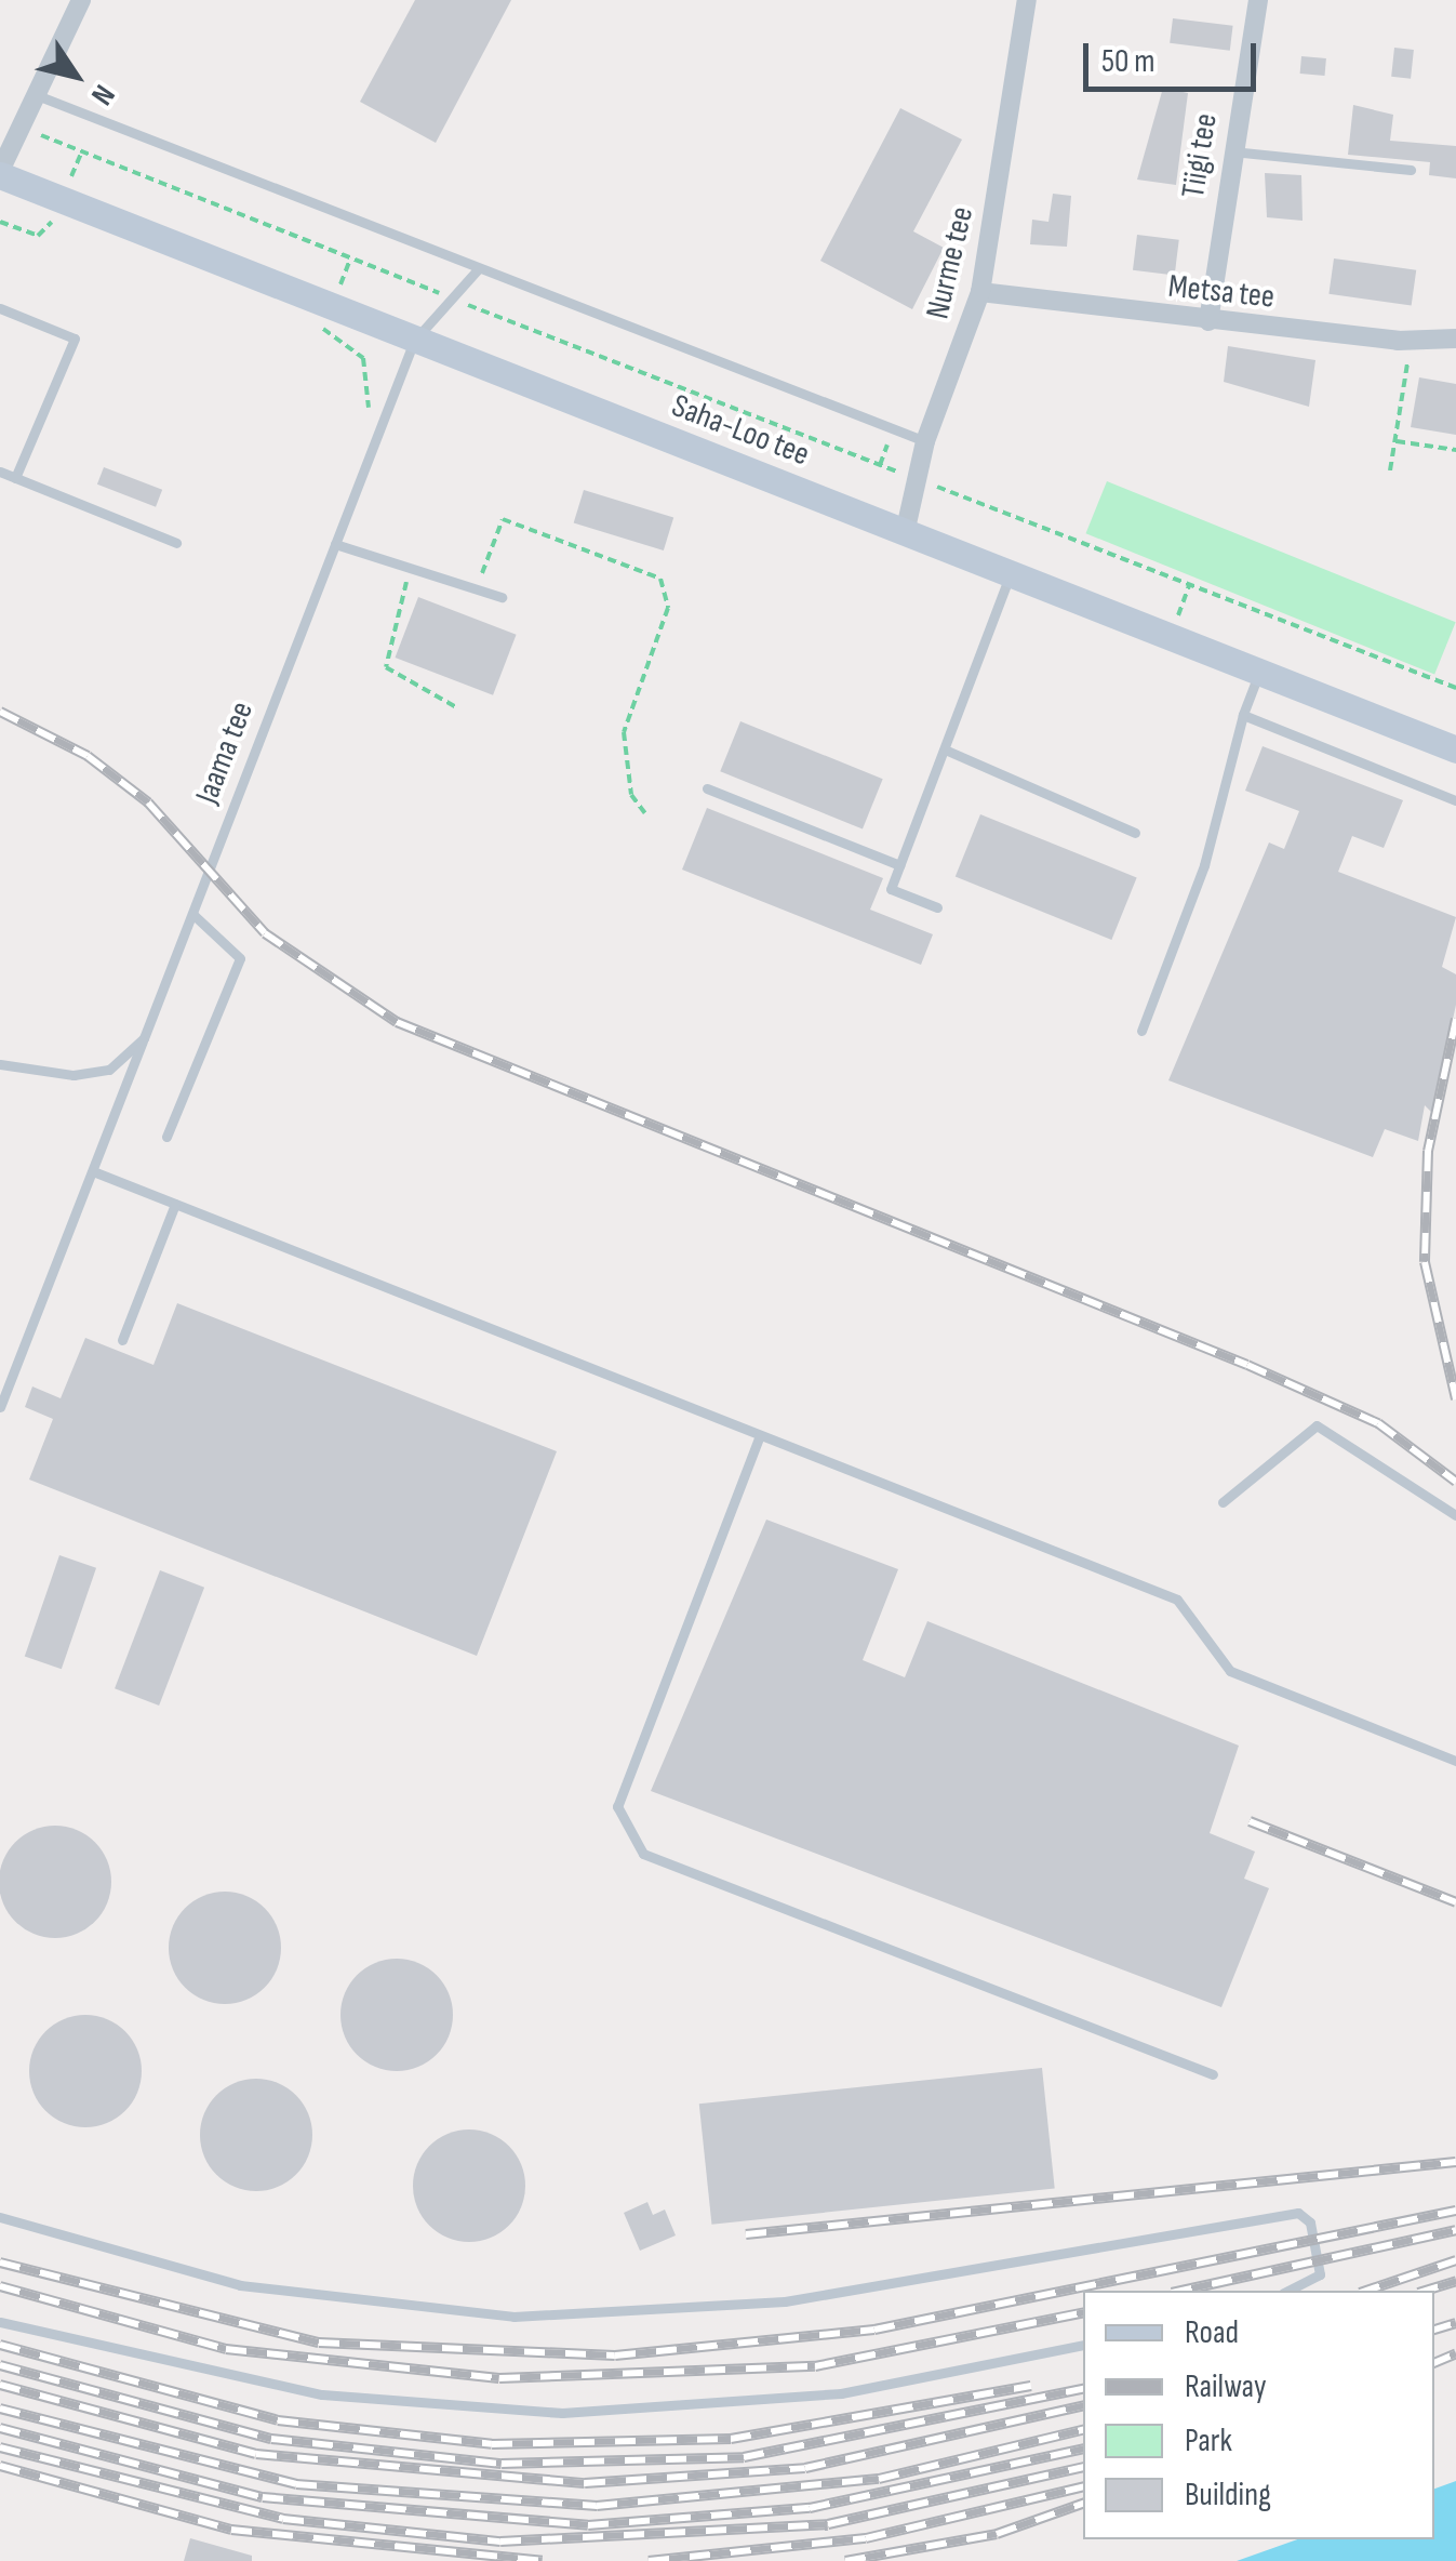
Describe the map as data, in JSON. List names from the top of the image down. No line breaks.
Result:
{"streets":{"main road":["Saha-Loo tee"],"street":["Tiigi tee","Nurme tee","Metsa tee"],"lane":["Jaama tee"]},"crossings":[["Tiigi tee","Metsa tee"],["Nurme tee","Metsa tee"],["Nurme tee","Saha-Loo tee"],["Saha-Loo tee","Jaama tee"]],"legend":["Road","Railway","Park","Building"],"scale_bar":"50 m","north":"bottom right"}
